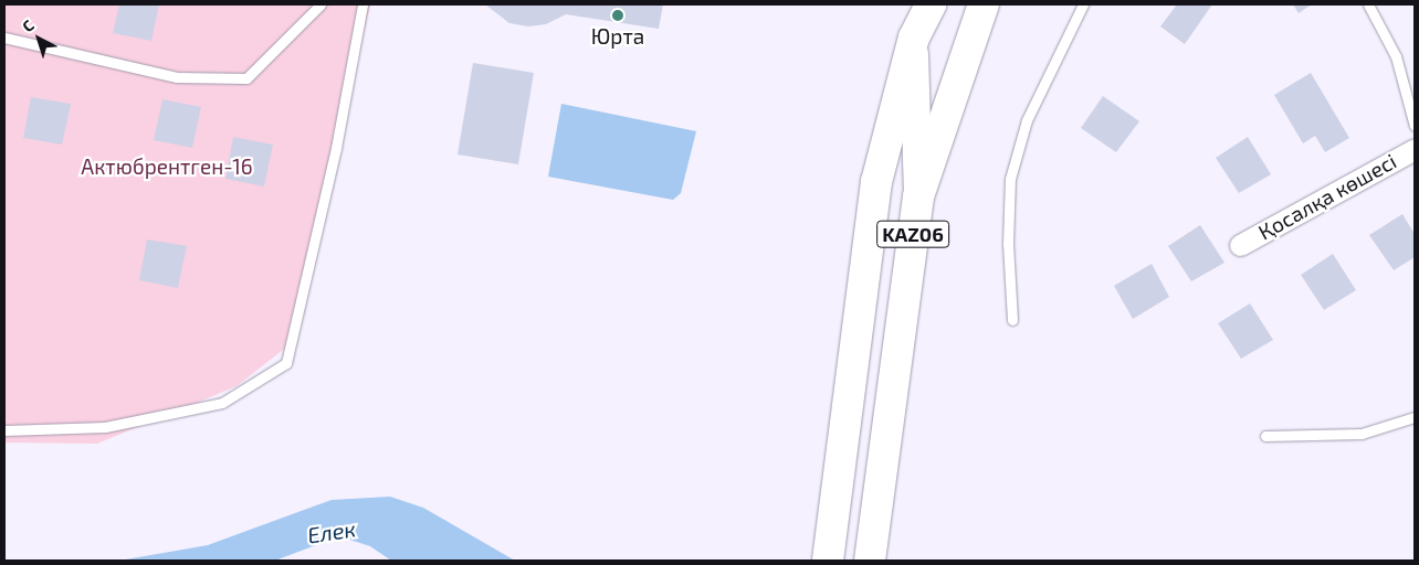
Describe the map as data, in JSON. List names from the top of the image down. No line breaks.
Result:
{"streets":{"highway":["KАZ06"],"street":["Қосалқа көшесі"]},"water":["Елек"],"parks":["Актюбрентген-16"],"places":["Юрта"],"north":"top left"}
